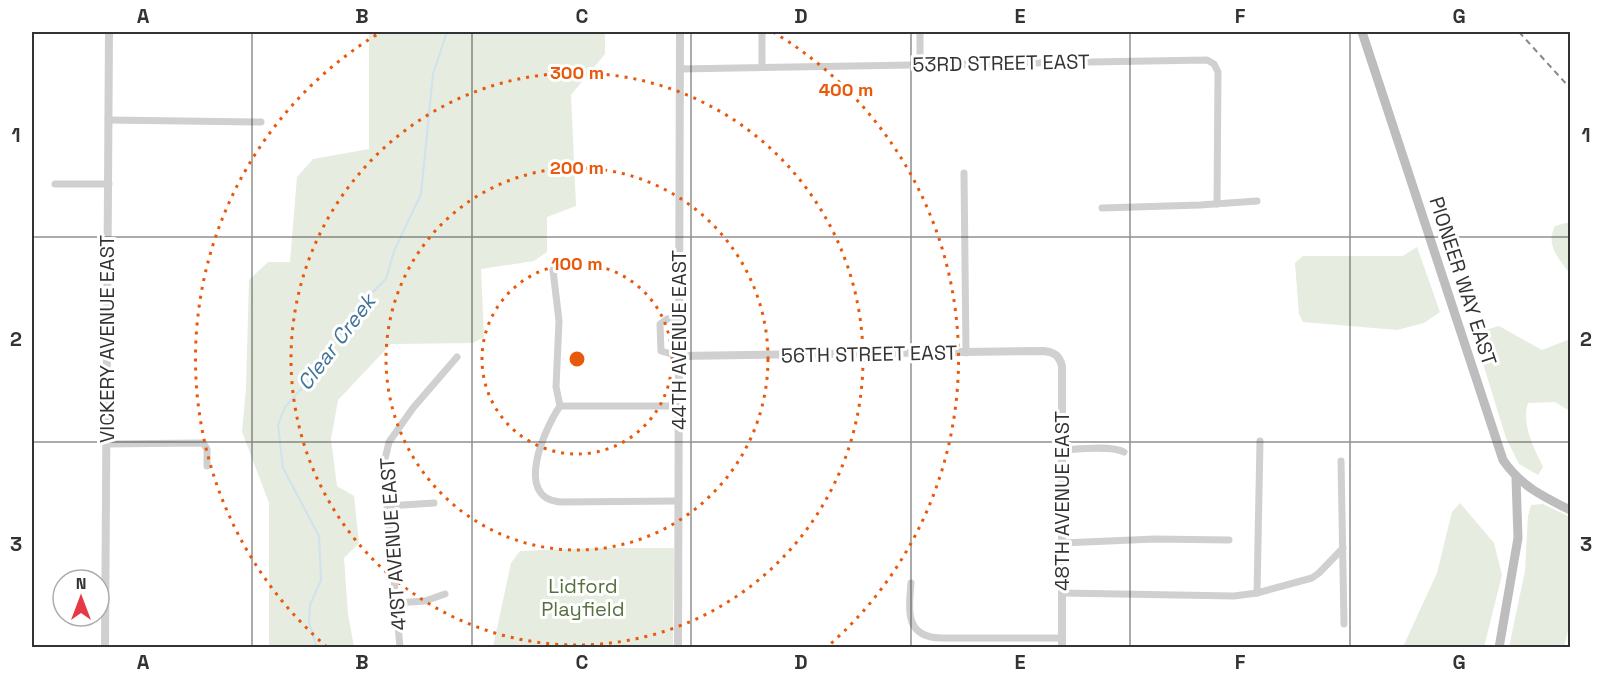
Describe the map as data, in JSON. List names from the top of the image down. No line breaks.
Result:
{"streets":{"main road":["PIONEER WAY EAST"],"street":["53RD STREET EAST","VICKERY AVENUE EAST","44TH AVENUE EAST","56TH STREET EAST","48TH AVENUE EAST","41ST AVENUE EAST"]},"crossings":[["53RD STREET EAST","44TH AVENUE EAST"],["44TH AVENUE EAST","56TH STREET EAST"],["56TH STREET EAST","48TH AVENUE EAST"]],"water":["Clear Creek"],"parks":["Lidford Playfield"],"north":"top","grid":{"columns":["A","B","C","D","E","F","G"],"rows":["1","2","3"]},"rings":["300 m","400 m","200 m","100 m"]}
